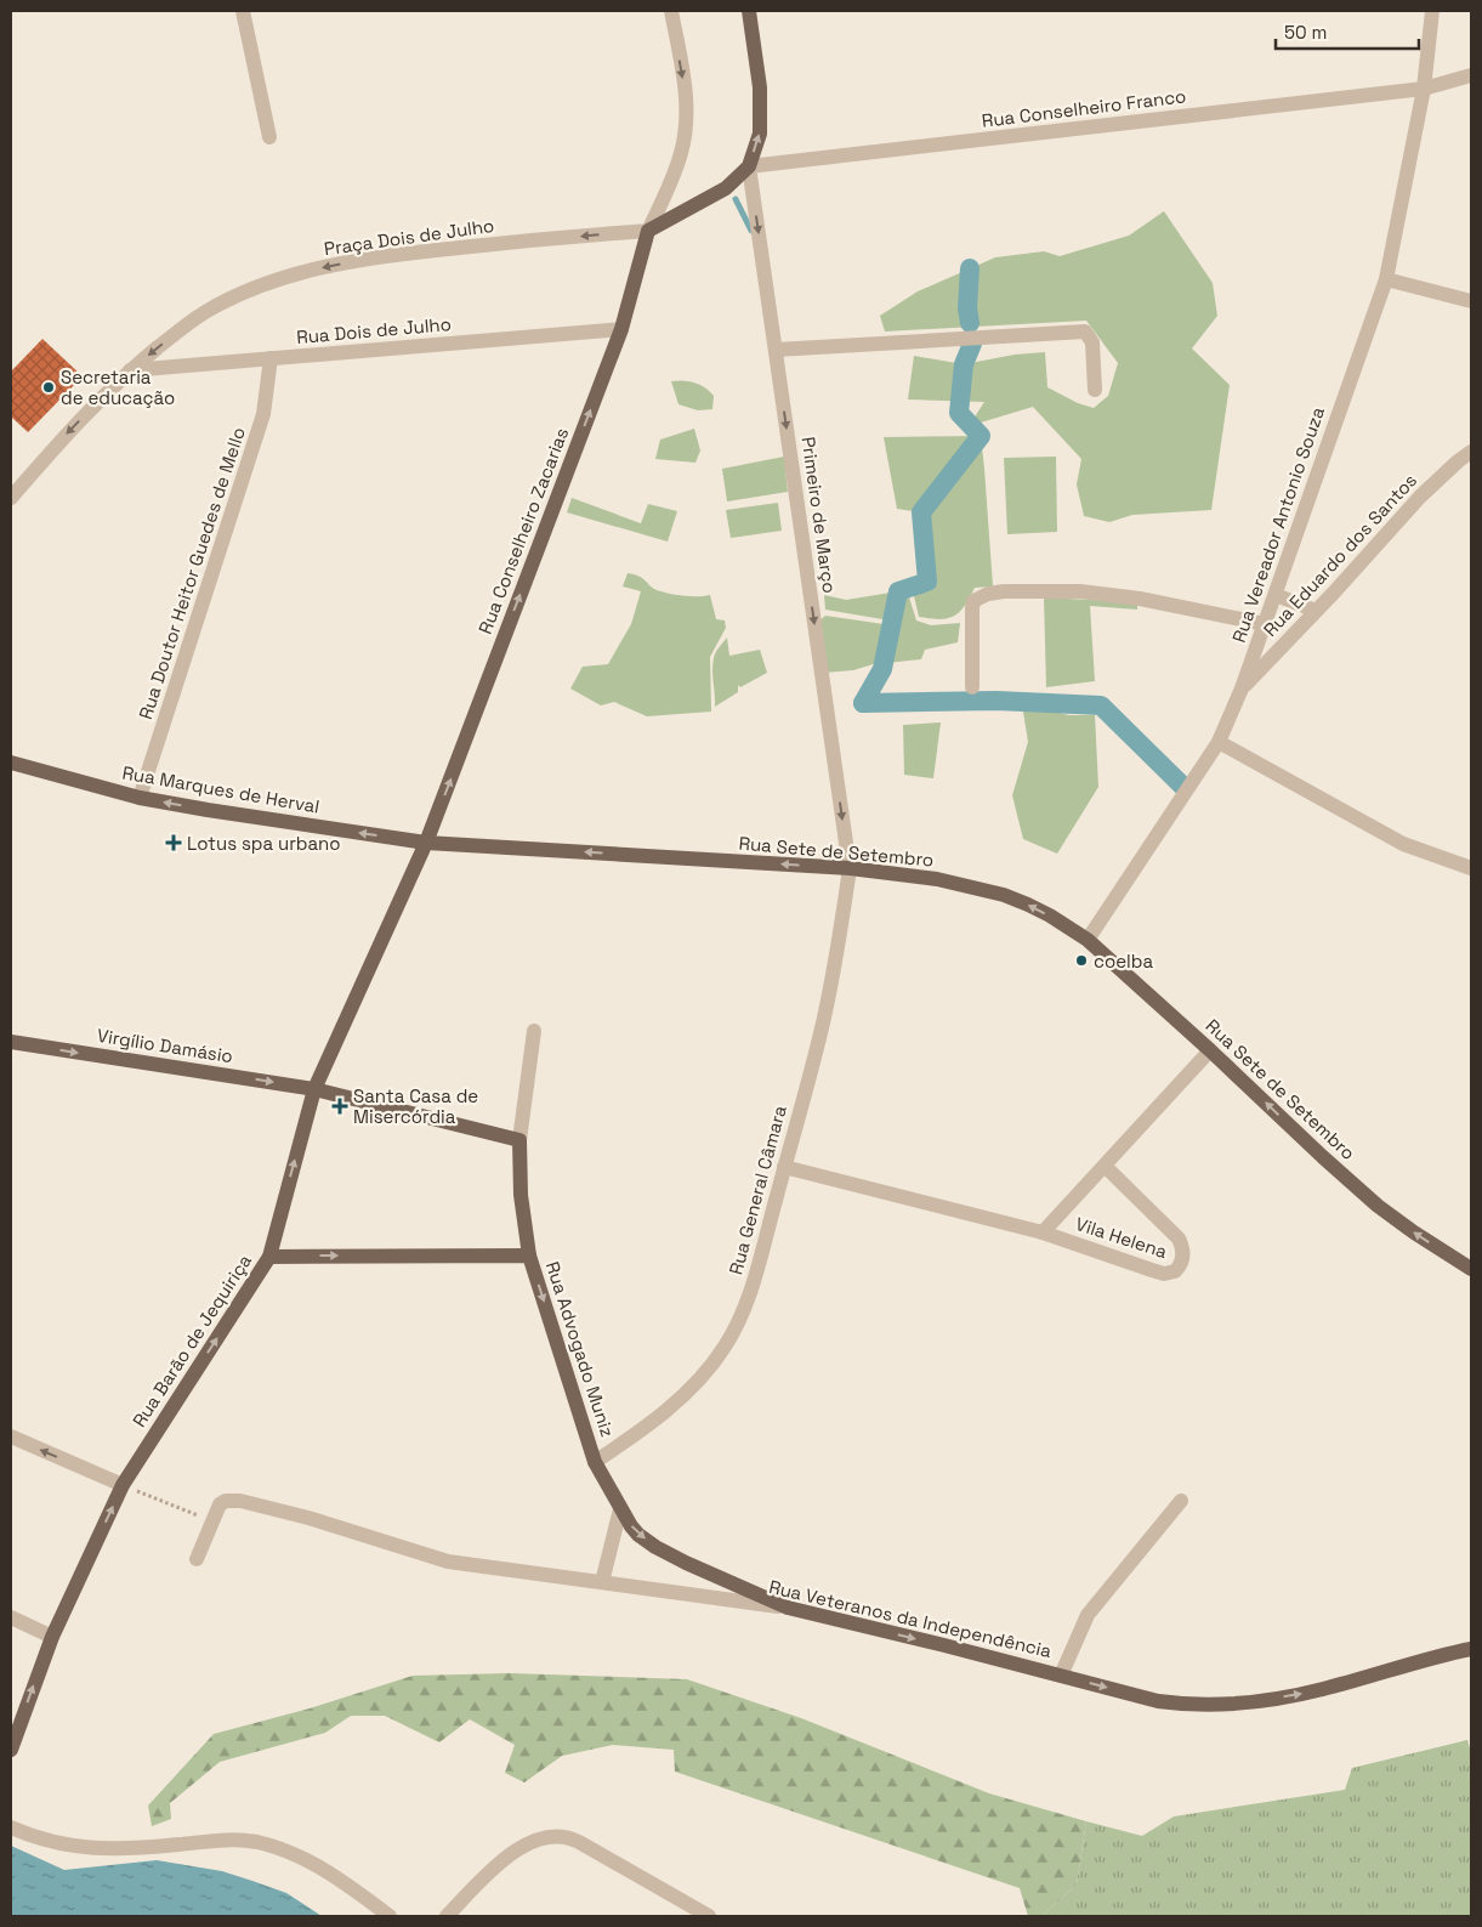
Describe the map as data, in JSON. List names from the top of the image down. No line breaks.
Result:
{"streets":{"main road":["Rua Conselheiro Zacarias","Rua Marques de Herval","Rua Sete de Setembro","Virgílio Damásio","Rua Barão de Jequiriça","Rua Advogado Muniz","Rua Veteranos da Independência"],"street":["Rua Conselheiro Franco","Praça Dois de Julho","Rua Dois de Julho","Primeiro de Março","Rua Vereador Antonio Souza","Rua Eduardo dos Santos","Rua Doutor Heitor Guedes de Mello","Rua General Câmara","Vila Helena"]},"crossings":[["Rua Conselheiro Franco","Primeiro de Março"],["Rua Conselheiro Franco","Rua Vereador Antonio Souza"],["Praça Dois de Julho","Rua Dois de Julho"],["Praça Dois de Julho","Rua Conselheiro Zacarias"],["Rua Dois de Julho","Rua Conselheiro Zacarias"],["Rua Dois de Julho","Rua Doutor Heitor Guedes de Mello"],["Primeiro de Março","Rua Sete de Setembro"],["Primeiro de Março","Rua General Câmara"],["Rua Vereador Antonio Souza","Rua Eduardo dos Santos"],["Rua Vereador Antonio Souza","Rua Sete de Setembro"],["Rua Conselheiro Zacarias","Rua Marques de Herval"],["Rua Conselheiro Zacarias","Rua Sete de Setembro"],["Rua Conselheiro Zacarias","Rua Barão de Jequiriça"],["Rua Doutor Heitor Guedes de Mello","Rua Marques de Herval"],["Rua Marques de Herval","Rua Sete de Setembro"],["Rua Marques de Herval","Rua Barão de Jequiriça"],["Rua Sete de Setembro","Rua General Câmara"],["Rua Sete de Setembro","Vila Helena"],["Rua Sete de Setembro","Rua Barão de Jequiriça"],["Virgílio Damásio","Rua Barão de Jequiriça"],["Rua General Câmara","Rua Advogado Muniz"],["Rua Barão de Jequiriça","Rua Advogado Muniz"],["Rua Advogado Muniz","Rua Veteranos da Independência"]],"one_way":["Praça Dois de Julho","Primeiro de Março","Rua Conselheiro Zacarias","Rua Marques de Herval","Rua Sete de Setembro","Virgílio Damásio","Rua Barão de Jequiriça","Rua Advogado Muniz","Rua Veteranos da Independência"],"places":{"other":["Secretaria de educação","coelba"],"health":["Lotus spa urbano","Santa Casa de Misercórdia"]},"scale_bar":"50 m"}
